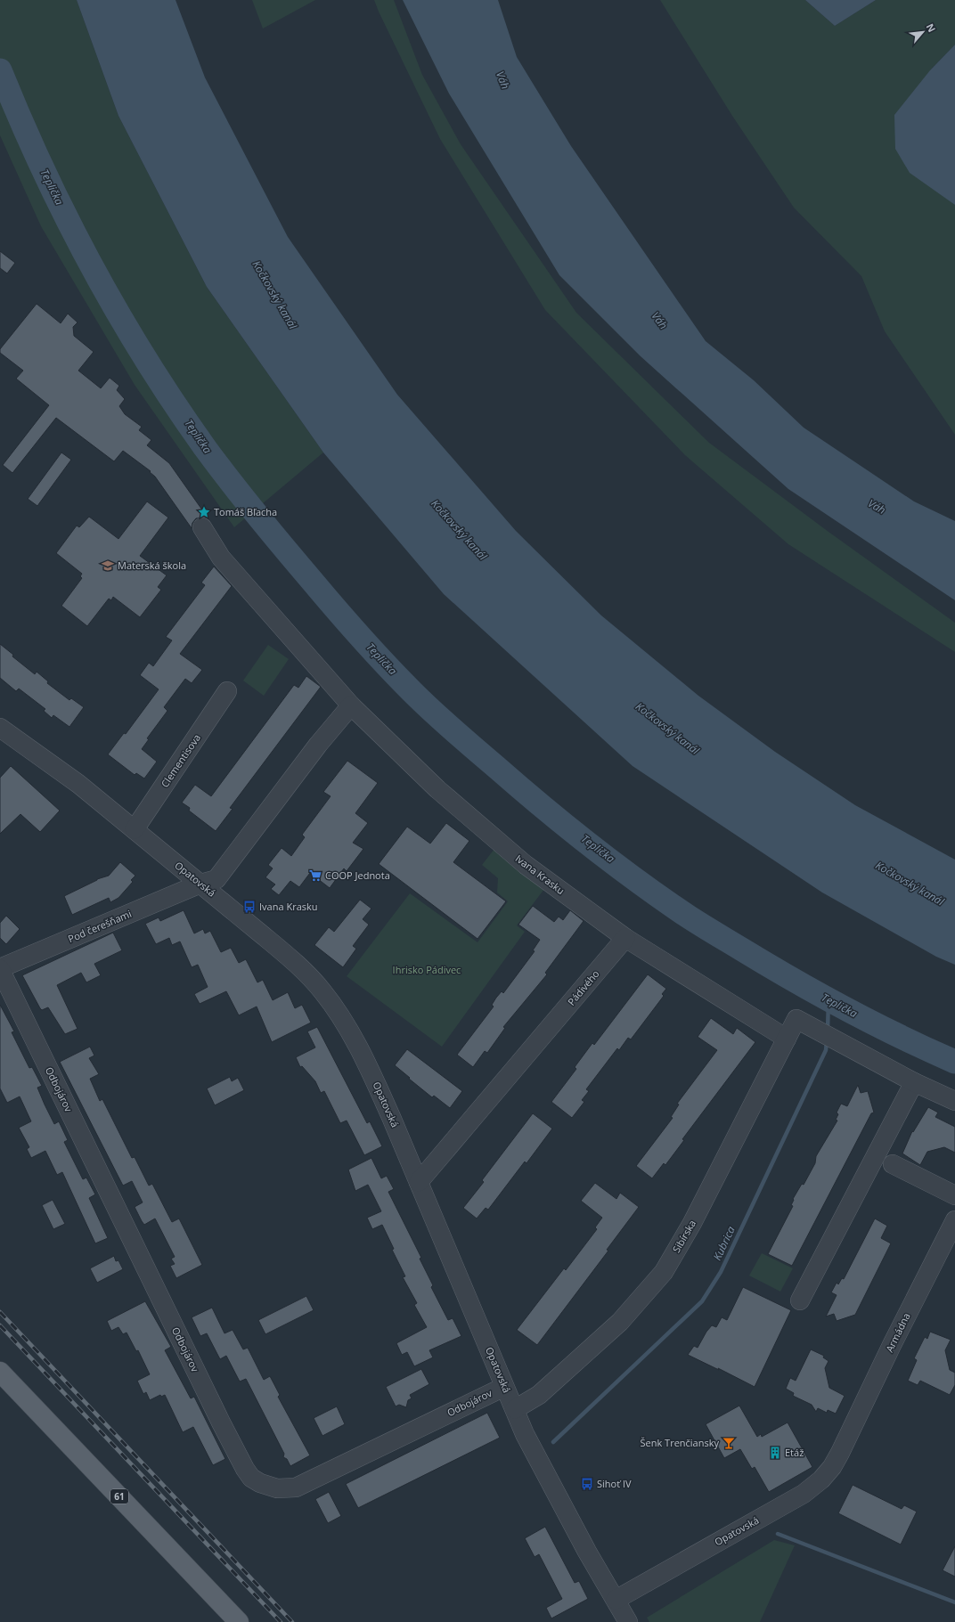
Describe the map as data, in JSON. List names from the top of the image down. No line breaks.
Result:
{"streets":{"main road":["61"],"street":["Clementisova","Ivana Krasku","Opatovská","Pod čerešňami","Pádivého","Odbojárov","Sibírska","Armádna"]},"crossings":[["Clementisova","Opatovská"],["Ivana Krasku","Pádivého"],["Opatovská","Pod čerešňami"],["Opatovská","Pádivého"],["Opatovská","Odbojárov"],["Opatovská","Sibírska"],["Opatovská","Armádna"],["Pod čerešňami","Odbojárov"]],"water":["Váh","Teplička","Kočkovský kanál","Kubrica"],"parks":["Ihrisko Pádivec"],"places":{"place":["Tomáš Bľacha"],"school or university":["Materská škola"],"supermarket":["COOP Jednota"],"bus stop":["Ivana Krasku","Sihoť IV"],"bar":["Šenk Trenčiansky"],"building":["Etáž"]},"north":"top right"}
